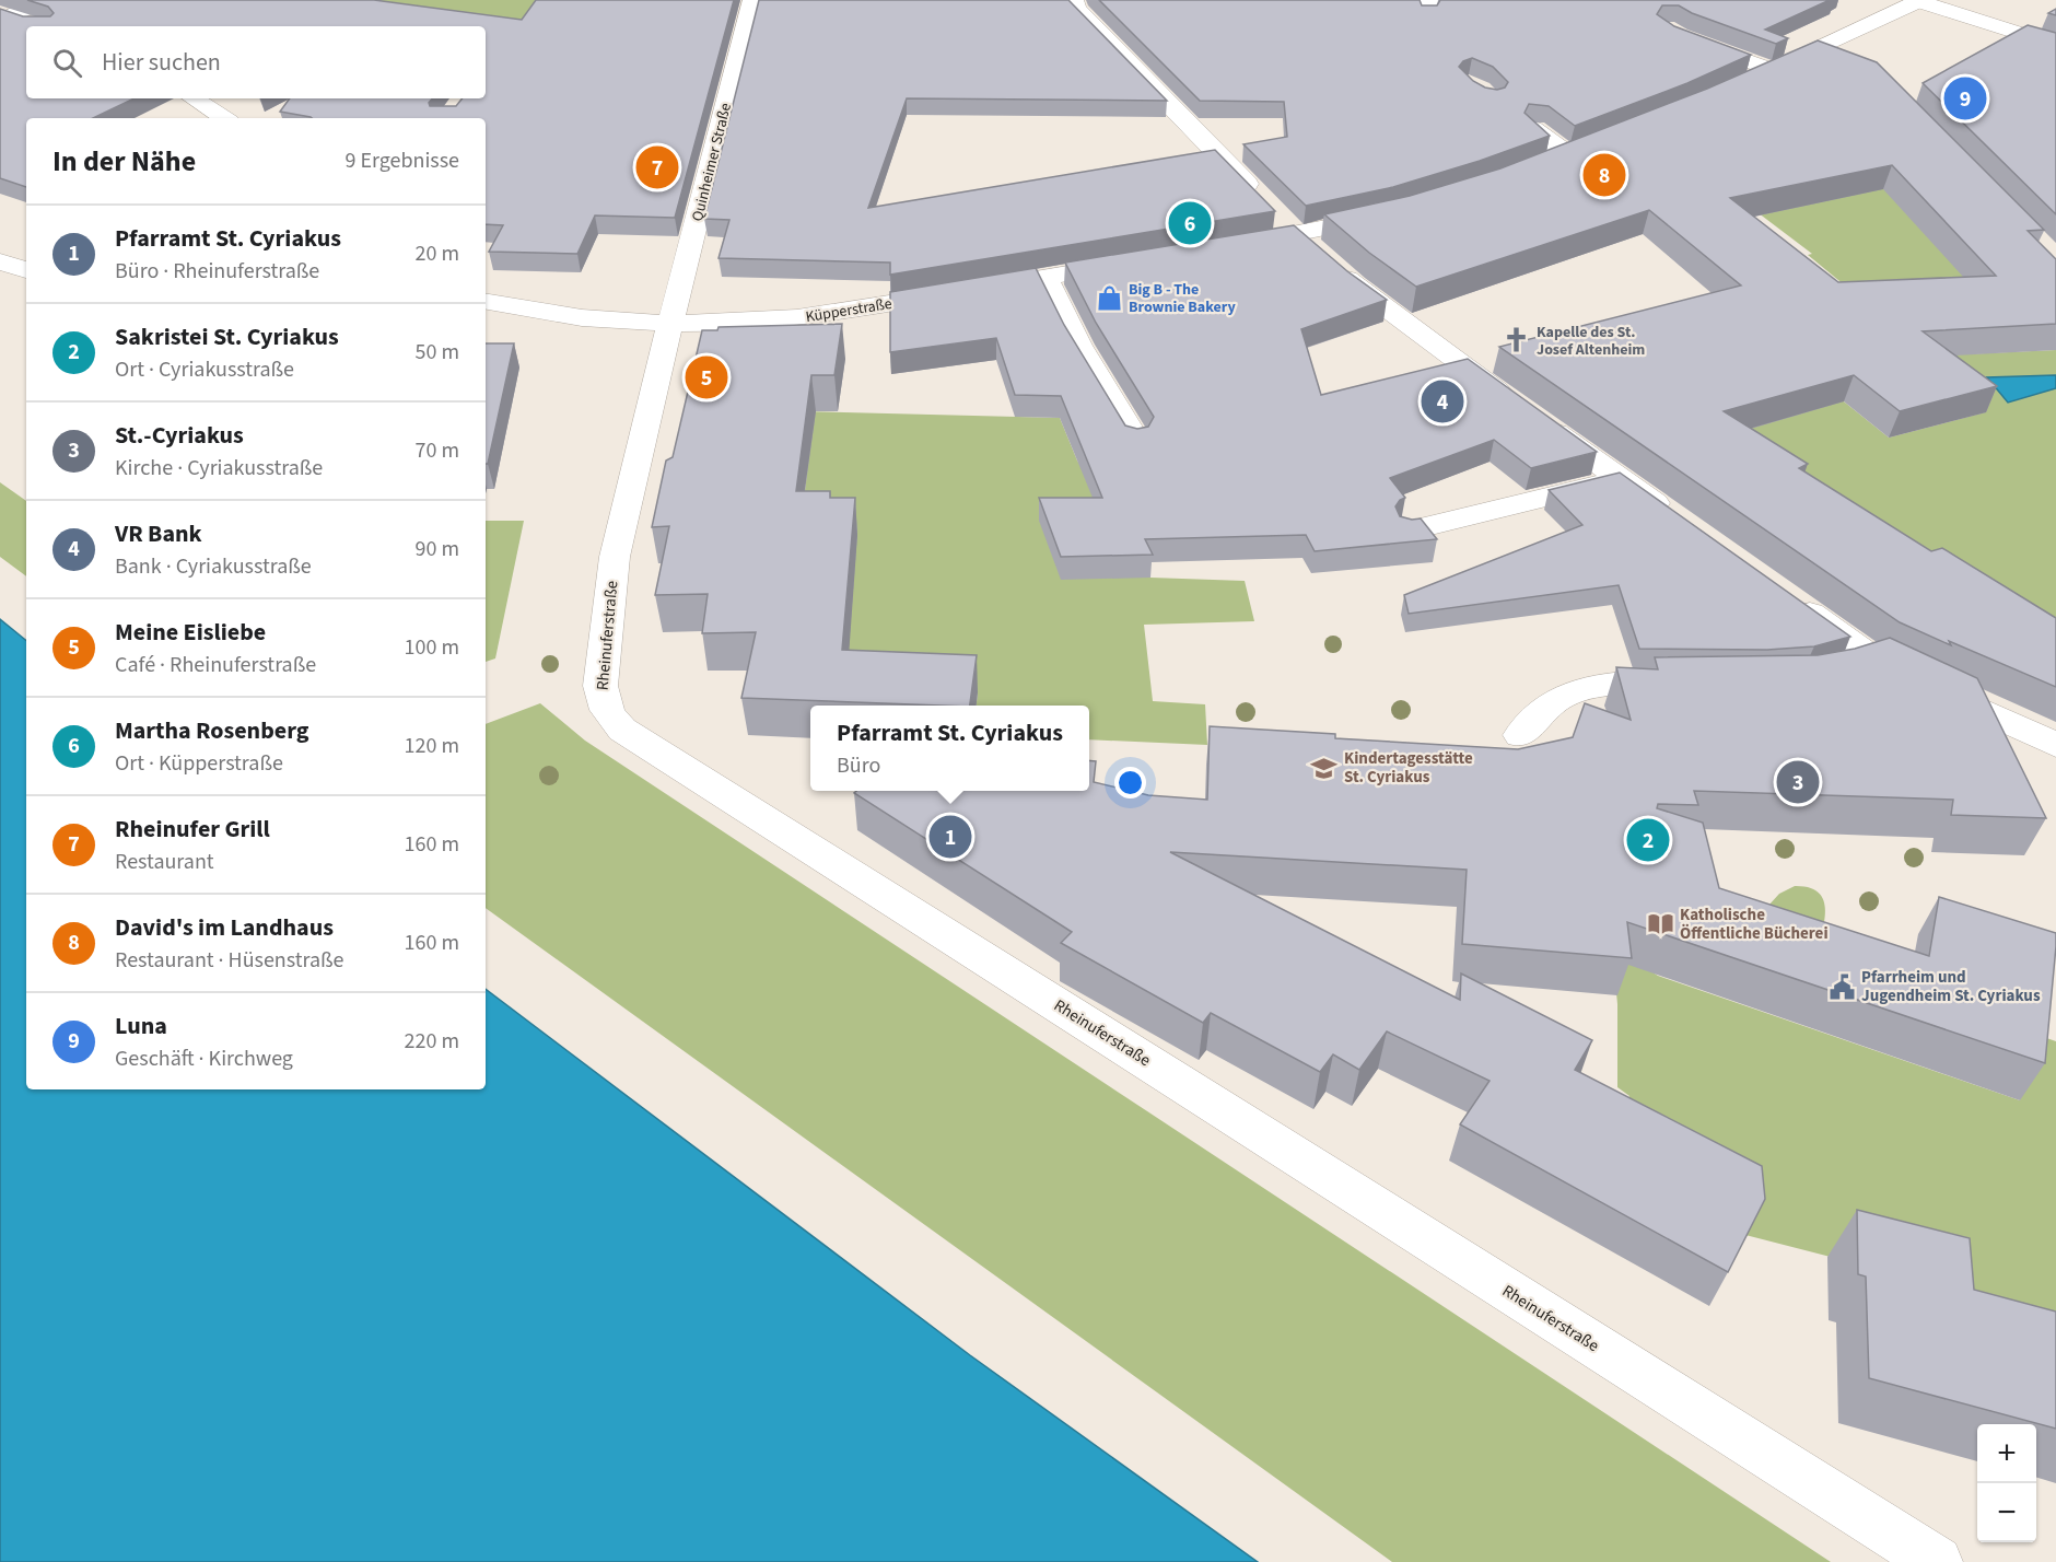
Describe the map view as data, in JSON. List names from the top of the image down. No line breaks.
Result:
{"streets":{"street":["Quinheimer Straße","Küpperstraße","Rheinuferstraße"]},"crossings":[["Quinheimer Straße","Küpperstraße"],["Quinheimer Straße","Rheinuferstraße"],["Küpperstraße","Rheinuferstraße"]],"places":{"shop":["Big B - The Brownie Bakery"],"church":["Kapelle des St. Josef Altenheim"],"school or university":["Kindertagesstätte St. Cyriakus"],"library":["Katholische Öffentliche Bücherei"],"public building":["Pfarrheim und Jugendheim St. Cyriakus"]},"page":{"search":"Hier suchen","pins":["9","7","8","6","5","4","3","1","2"],"heading":["In der Nähe","9 Ergebnisse"],"list":[{"mark":"1","name":"Pfarramt St. Cyriakus","note":"Büro · Rheinuferstraße","value":"20 m"},{"mark":"2","name":"Sakristei St. Cyriakus","note":"Ort · Cyriakusstraße","value":"50 m"},{"mark":"3","name":"St.-Cyriakus","note":"Kirche · Cyriakusstraße","value":"70 m"},{"mark":"4","name":"VR Bank","note":"Bank · Cyriakusstraße","value":"90 m"},{"mark":"5","name":"Meine Eisliebe","note":"Café · Rheinuferstraße","value":"100 m"},{"mark":"6","name":"Martha Rosenberg","note":"Ort · Küpperstraße","value":"120 m"},{"mark":"7","name":"Rheinufer Grill","note":"Restaurant","value":"160 m"},{"mark":"8","name":"David's im Landhaus","note":"Restaurant · Hüsenstraße","value":"160 m"},{"mark":"9","name":"Luna","note":"Geschäft · Kirchweg","value":"220 m"}],"popup":["Pfarramt St. Cyriakus","Büro"],"map_buttons":["+","−"]}}
